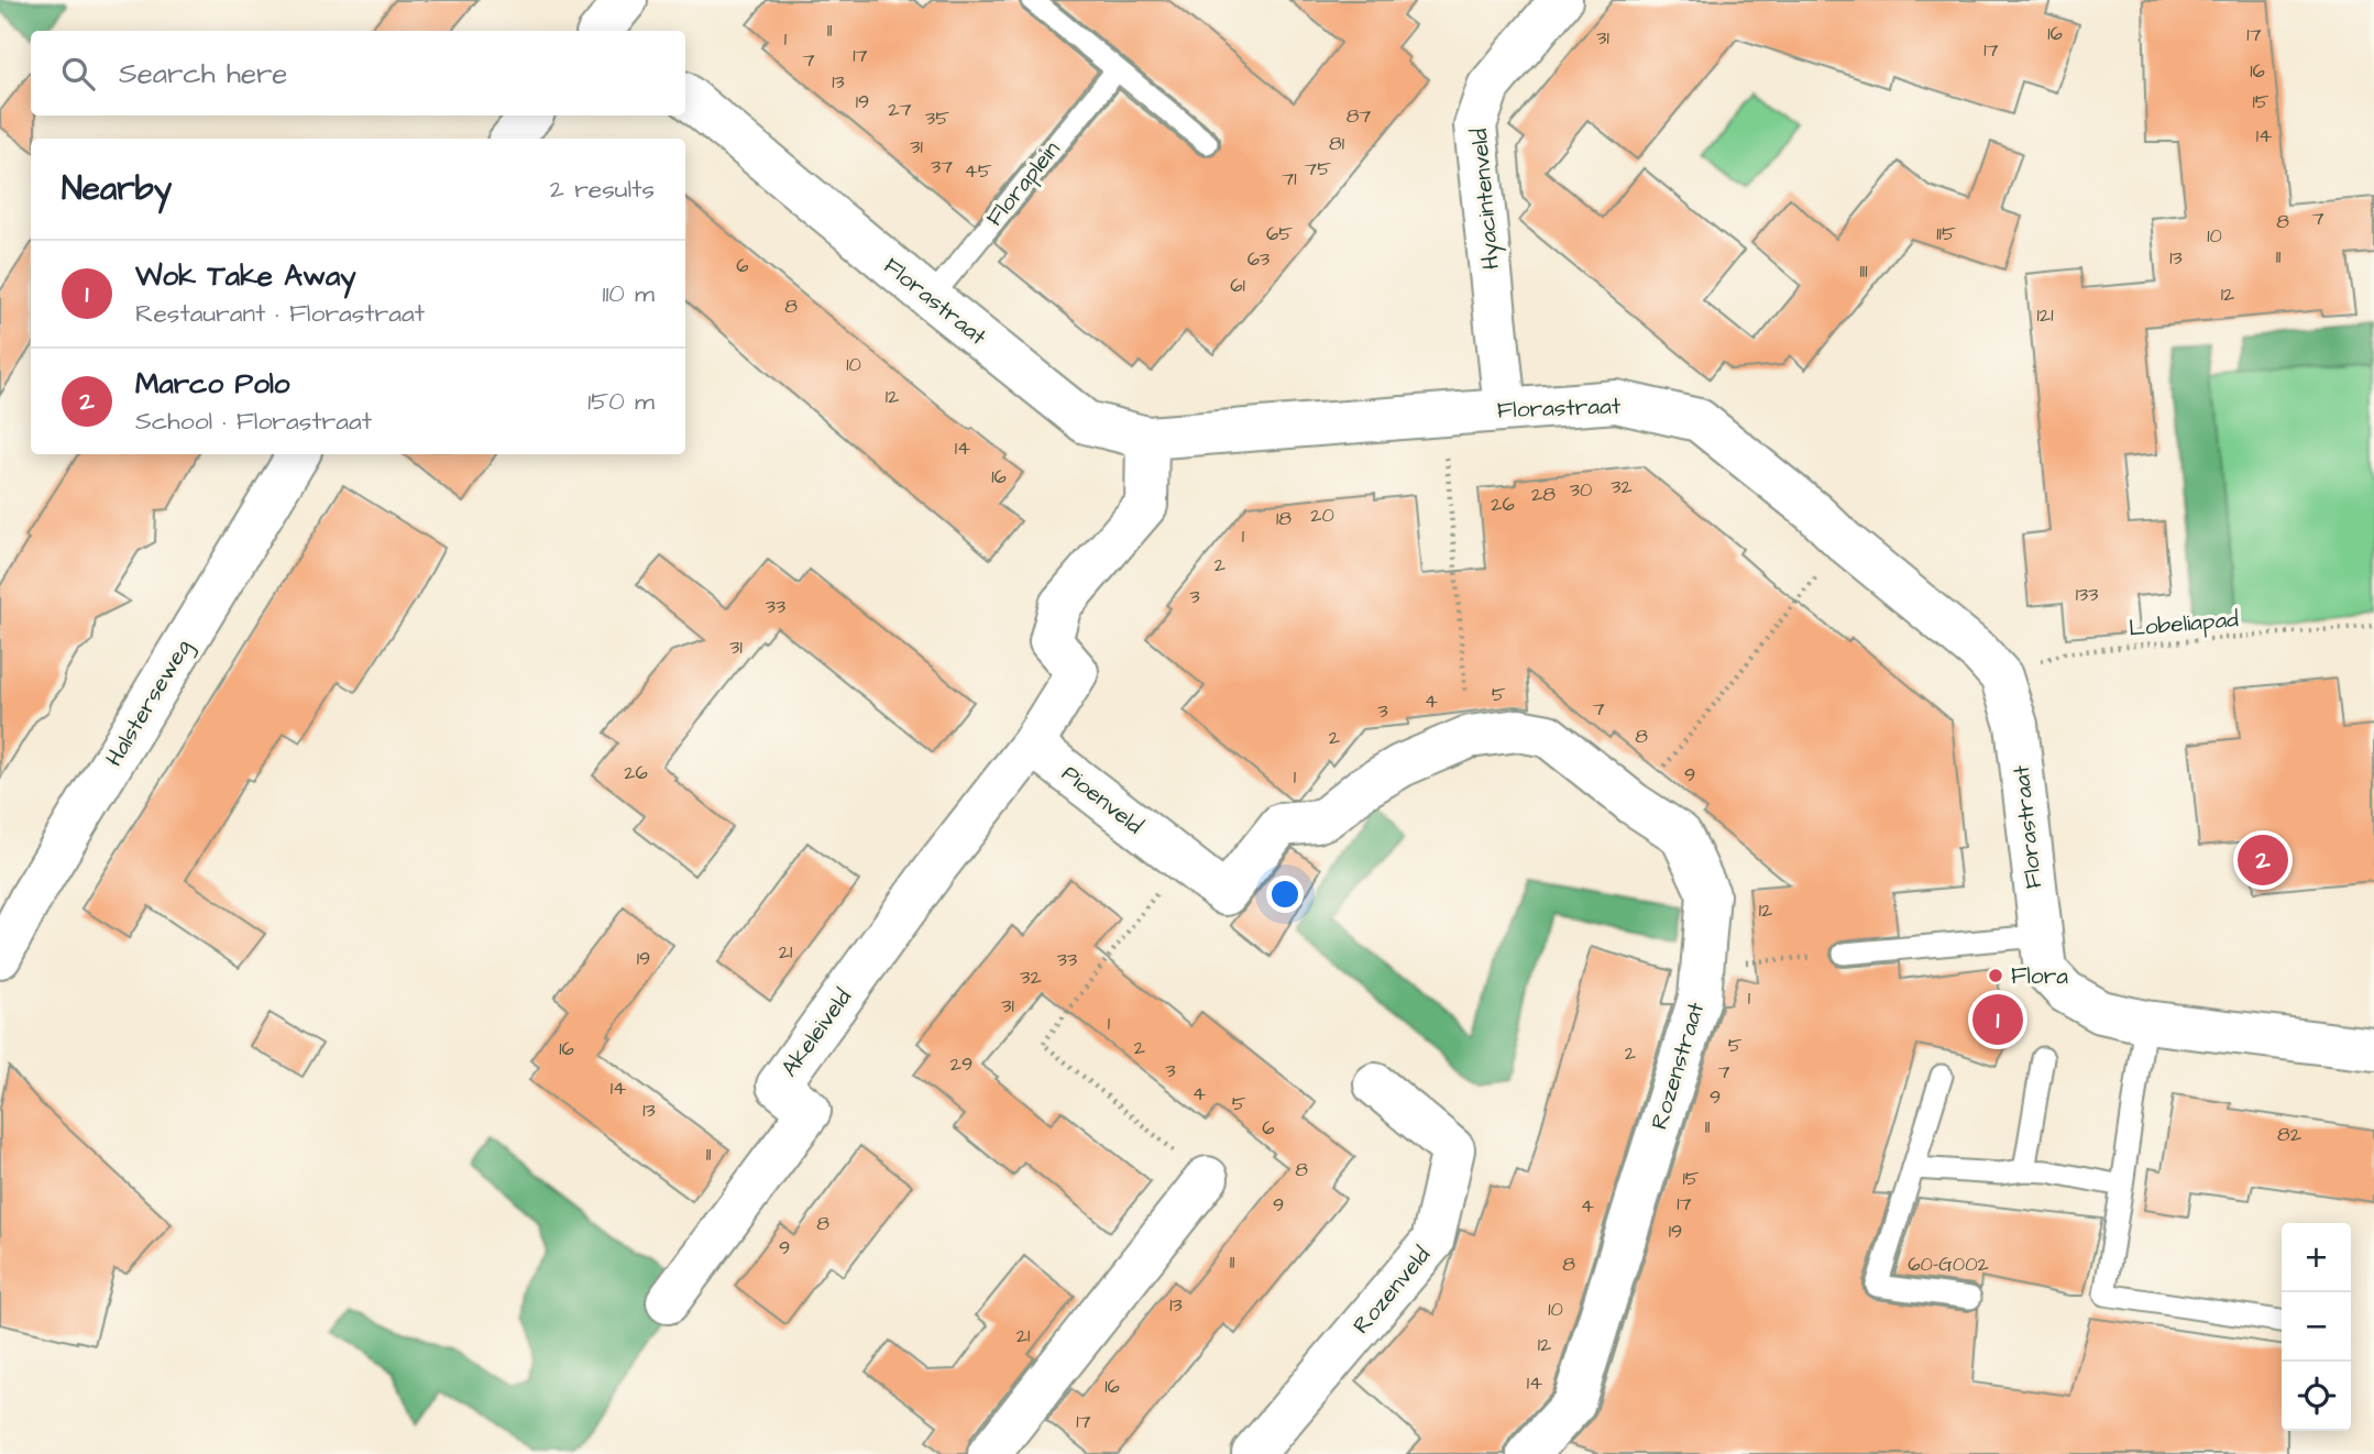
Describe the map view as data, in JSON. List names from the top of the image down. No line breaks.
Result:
{"streets":{"street":["Hyacintenveld","Florastraat","Halsterseweg","Pioenveld","Akeleiveld","Rozenstraat","Rozenveld"],"lane":["Floraplein"],"path":["Lobeliapad"]},"crossings":[["Floraplein","Florastraat"],["Hyacintenveld","Florastraat"],["Florastraat","Lobeliapad"],["Pioenveld","Akeleiveld"],["Pioenveld","Rozenstraat"]],"places":["Flora"],"house_numbers":["11","16","17","31","1","17","17","7","16","13","19","15","27","87","35","14","81","31","37","75","45","71","7","8","65","115","10","11","13","63","6","111","61","12","8","121","10","12","14","16","32","30","28","26","20","18","1","2","133","3","33","31","5","4","7","3","8","2","26","9","1","12","21","19","33","32","1","31","1","5","2","16","2","29","3","7","14","4","9","5","13","11","6","82","11","8","15","17","9","4","8","19","9","11","8","60-G002","13","10","21","12","14","16","17"],"page":{"search":"Search here","heading":["Nearby","2 results"],"list":[{"mark":"1","name":"Wok Take Away","note":"Restaurant · Florastraat","value":"110 m"},{"mark":"2","name":"Marco Polo","note":"School · Florastraat","value":"150 m"}],"pins":["2","1"],"map_buttons":["+","−"]}}
